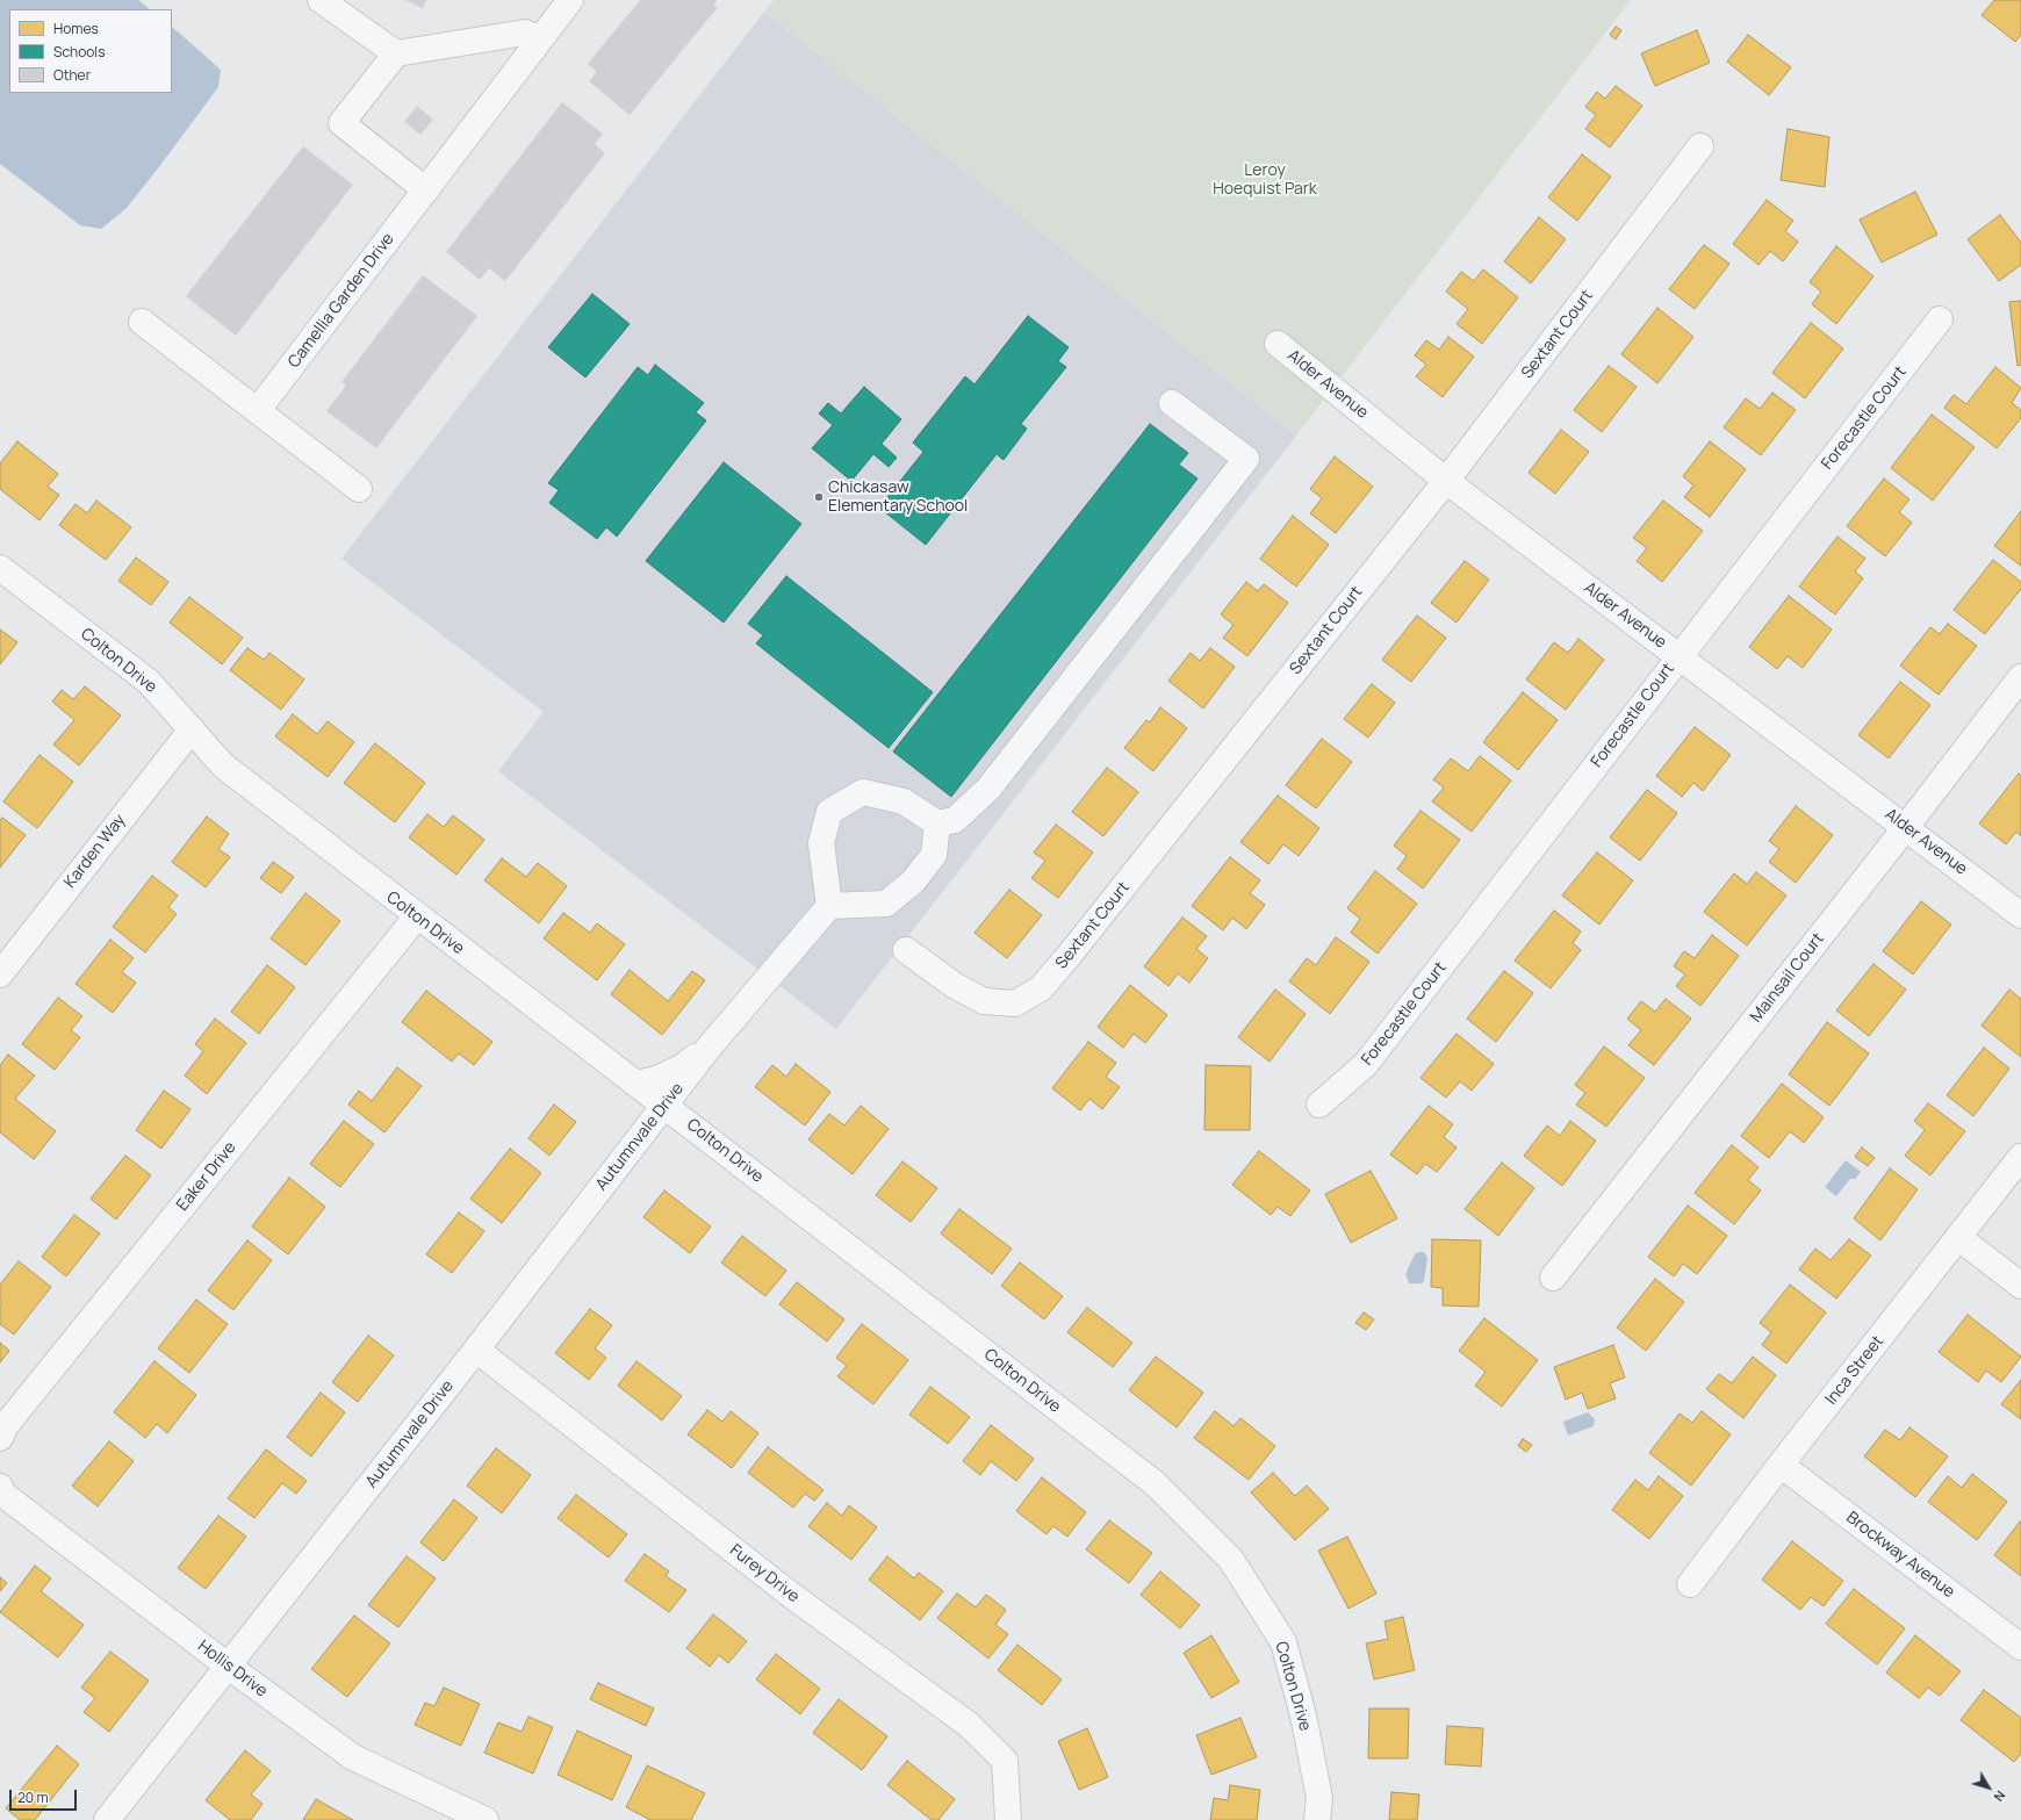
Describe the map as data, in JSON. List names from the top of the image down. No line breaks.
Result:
{"streets":{"street":["Camellia Garden Drive","Sextant Court","Alder Avenue","Forecastle Court","Colton Drive","Karden Way","Mainsail Court","Autumnvale Drive","Eaker Drive","Inca Street","Brockway Avenue","Furey Drive","Hollis Drive"]},"crossings":[["Sextant Court","Alder Avenue"],["Alder Avenue","Forecastle Court"],["Alder Avenue","Mainsail Court"],["Colton Drive","Karden Way"],["Colton Drive","Autumnvale Drive"],["Colton Drive","Eaker Drive"],["Autumnvale Drive","Furey Drive"],["Autumnvale Drive","Hollis Drive"],["Inca Street","Brockway Avenue"]],"parks":["Leroy Hoequist Park"],"places":["Chickasaw Elementary School"],"legend":["Homes","Schools","Other"],"scale_bar":"20 m","north":"bottom right"}
